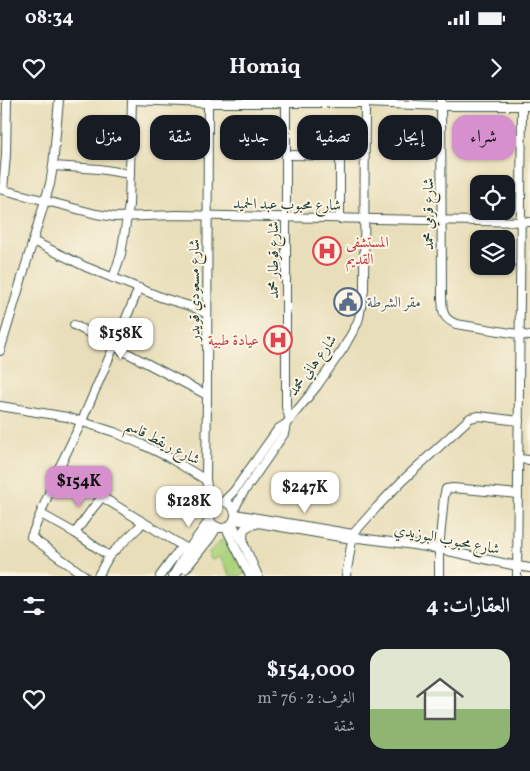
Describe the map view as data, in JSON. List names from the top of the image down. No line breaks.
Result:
{"streets":{"street":["شارع محبوب عبد الحميد","شارع قرمي محمد","شارع قوطار محمد","شارع مسعودي قويدر","شارع هاني محمد","شارع ريقط قاسم","شارع محبوب البوزيدي"]},"crossings":[["شارع محبوب عبد الحميد","شارع قرمي محمد"],["شارع محبوب عبد الحميد","شارع قوطار محمد"],["شارع محبوب عبد الحميد","شارع مسعودي قويدر"],["شارع محبوب عبد الحميد","شارع هاني محمد"],["شارع قوطار محمد","شارع هاني محمد"],["شارع مسعودي قويدر","شارع ريقط قاسم"]],"places":{"hospital":["المستشفى القديم","عيادة طبية"],"public building":["مقر الشرطة"]},"page":{"status":"08:34","header":"Homiq","chip":["شراء","إيجار","تصفية","جديد","شقة","منزل"],"price":["$158K","$154K","$247K","$128K"],"heading":"العقارات: 4","list":[{"name":"$154,000","note":"الغرف: 2 · 76 m² · شقة"}]}}
